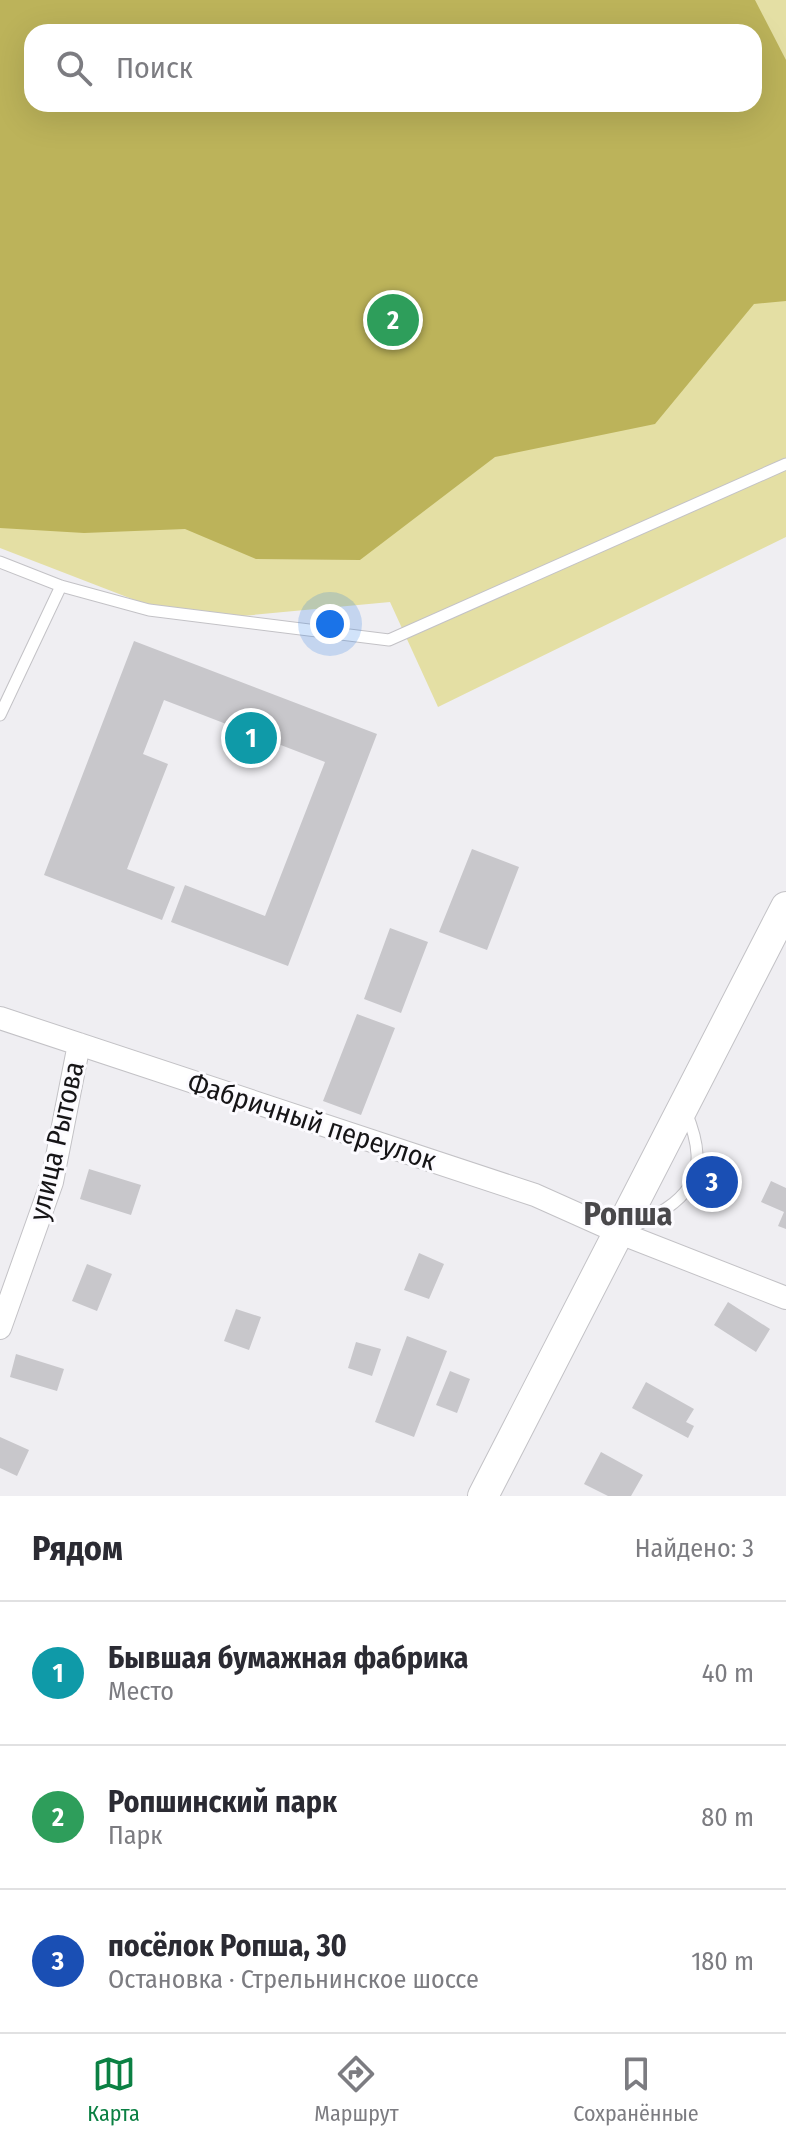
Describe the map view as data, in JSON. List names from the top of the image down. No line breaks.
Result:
{"streets":{"street":["Фабричный переулок","улица Рытова"]},"crossings":[["Фабричный переулок","улица Рытова"]],"districts":["Ропша"],"page":{"search":"Поиск","pins":["2","1","3"],"heading":["Рядом","Найдено: 3"],"list":[{"mark":"1","name":"Бывшая бумажная фабрика","note":"Место","value":"40 m"},{"mark":"2","name":"Ропшинский парк","note":"Парк","value":"80 m"},{"mark":"3","name":"посёлок Ропша, 30","note":"Остановка · Стрельнинское шоссе","value":"180 m"}],"nav":["Карта","Маршрут","Сохранённые"]}}
